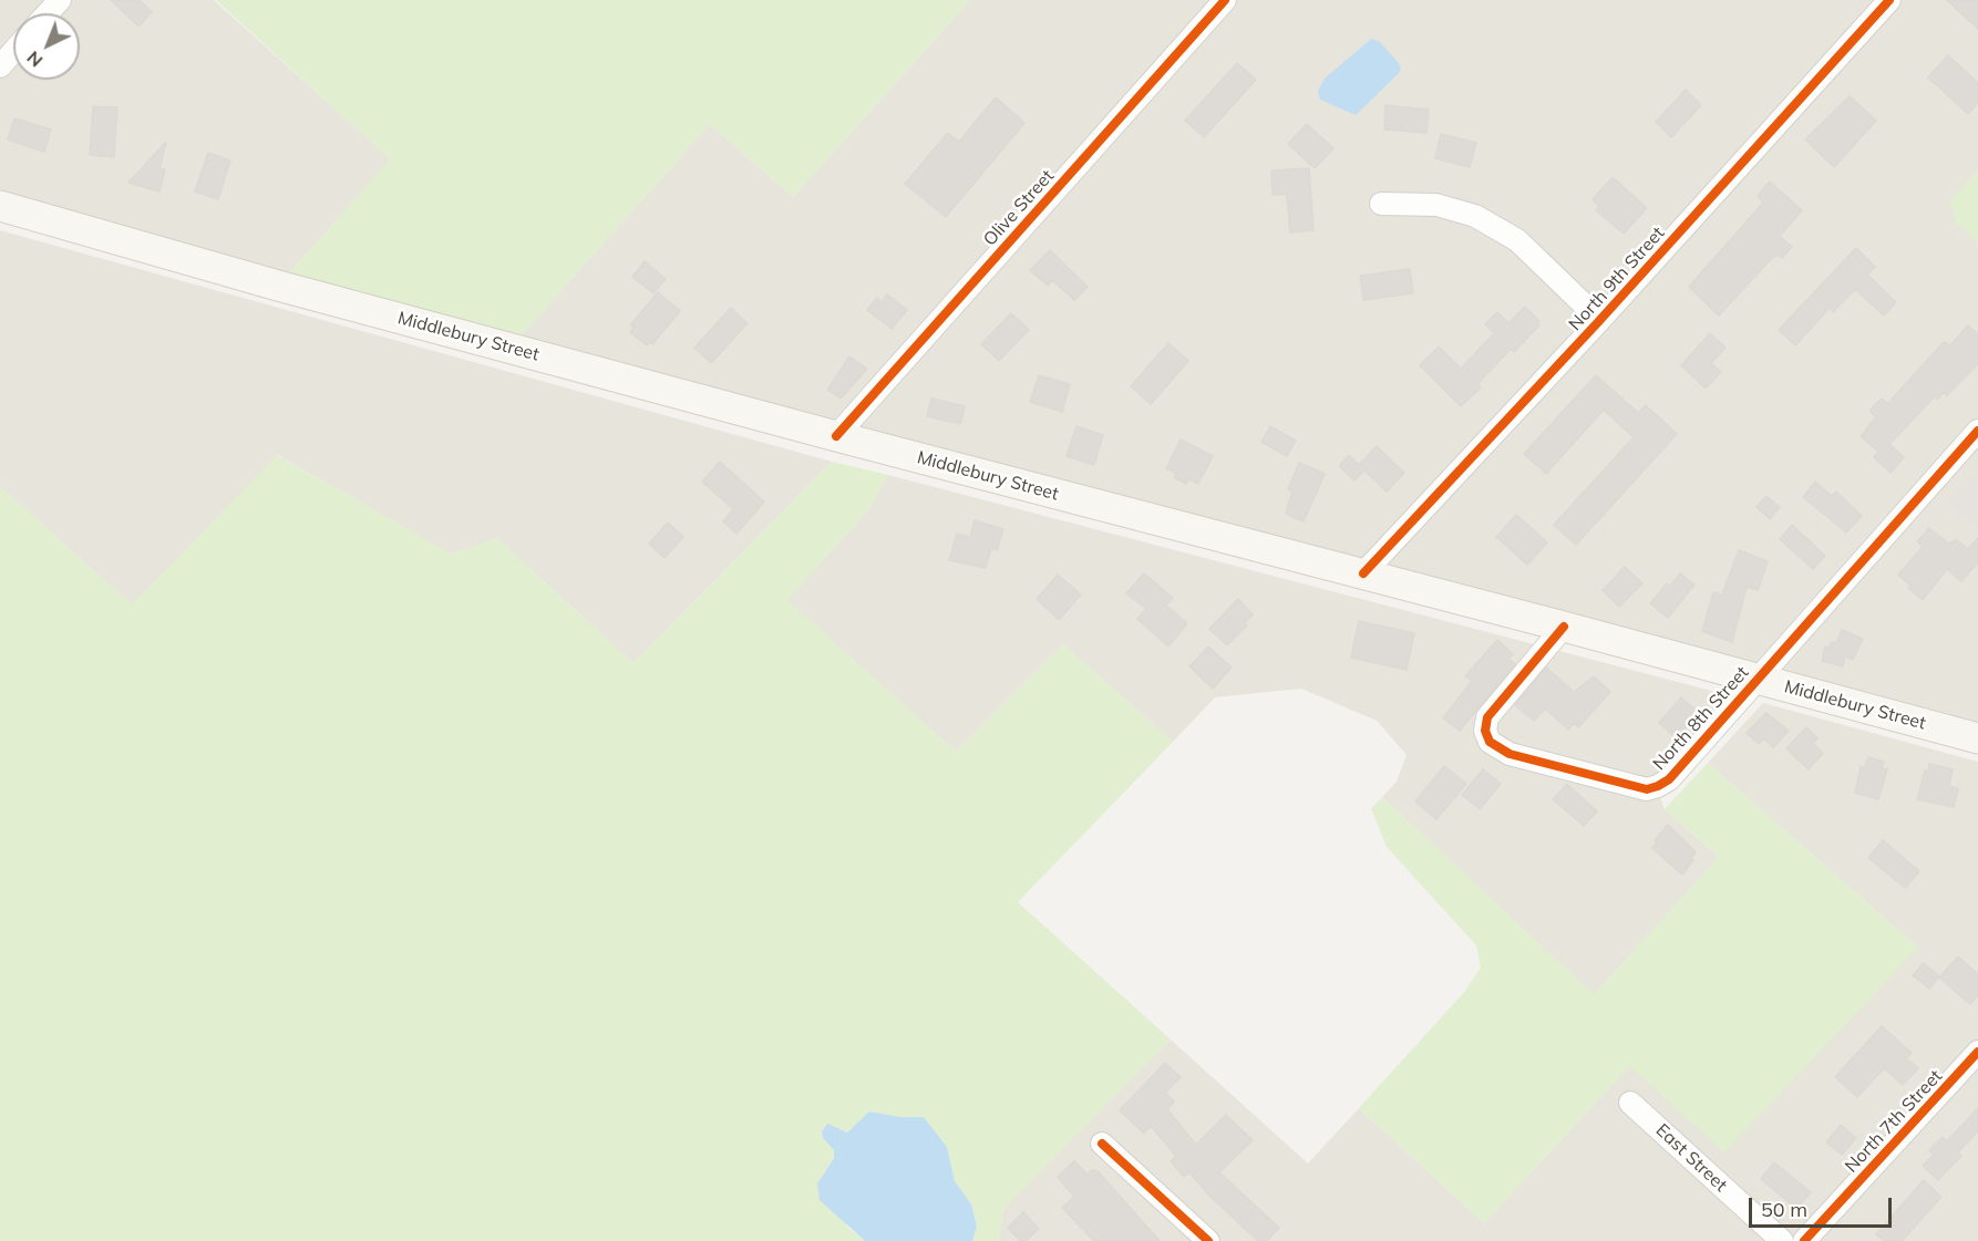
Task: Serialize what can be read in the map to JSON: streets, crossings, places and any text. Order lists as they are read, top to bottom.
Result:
{
  "streets": {
    "main road": ["Middlebury Street"],
    "street": [
      "Olive Street",
      "North 9th Street",
      "North 8th Street",
      "North 7th Street",
      "East Street"
    ]
  },
  "crossings": [
    ["Olive Street", "Middlebury Street"],
    ["North 9th Street", "Middlebury Street"],
    ["Middlebury Street", "North 8th Street"]
  ],
  "scale_bar": "50 m",
  "north": "bottom left"
}
